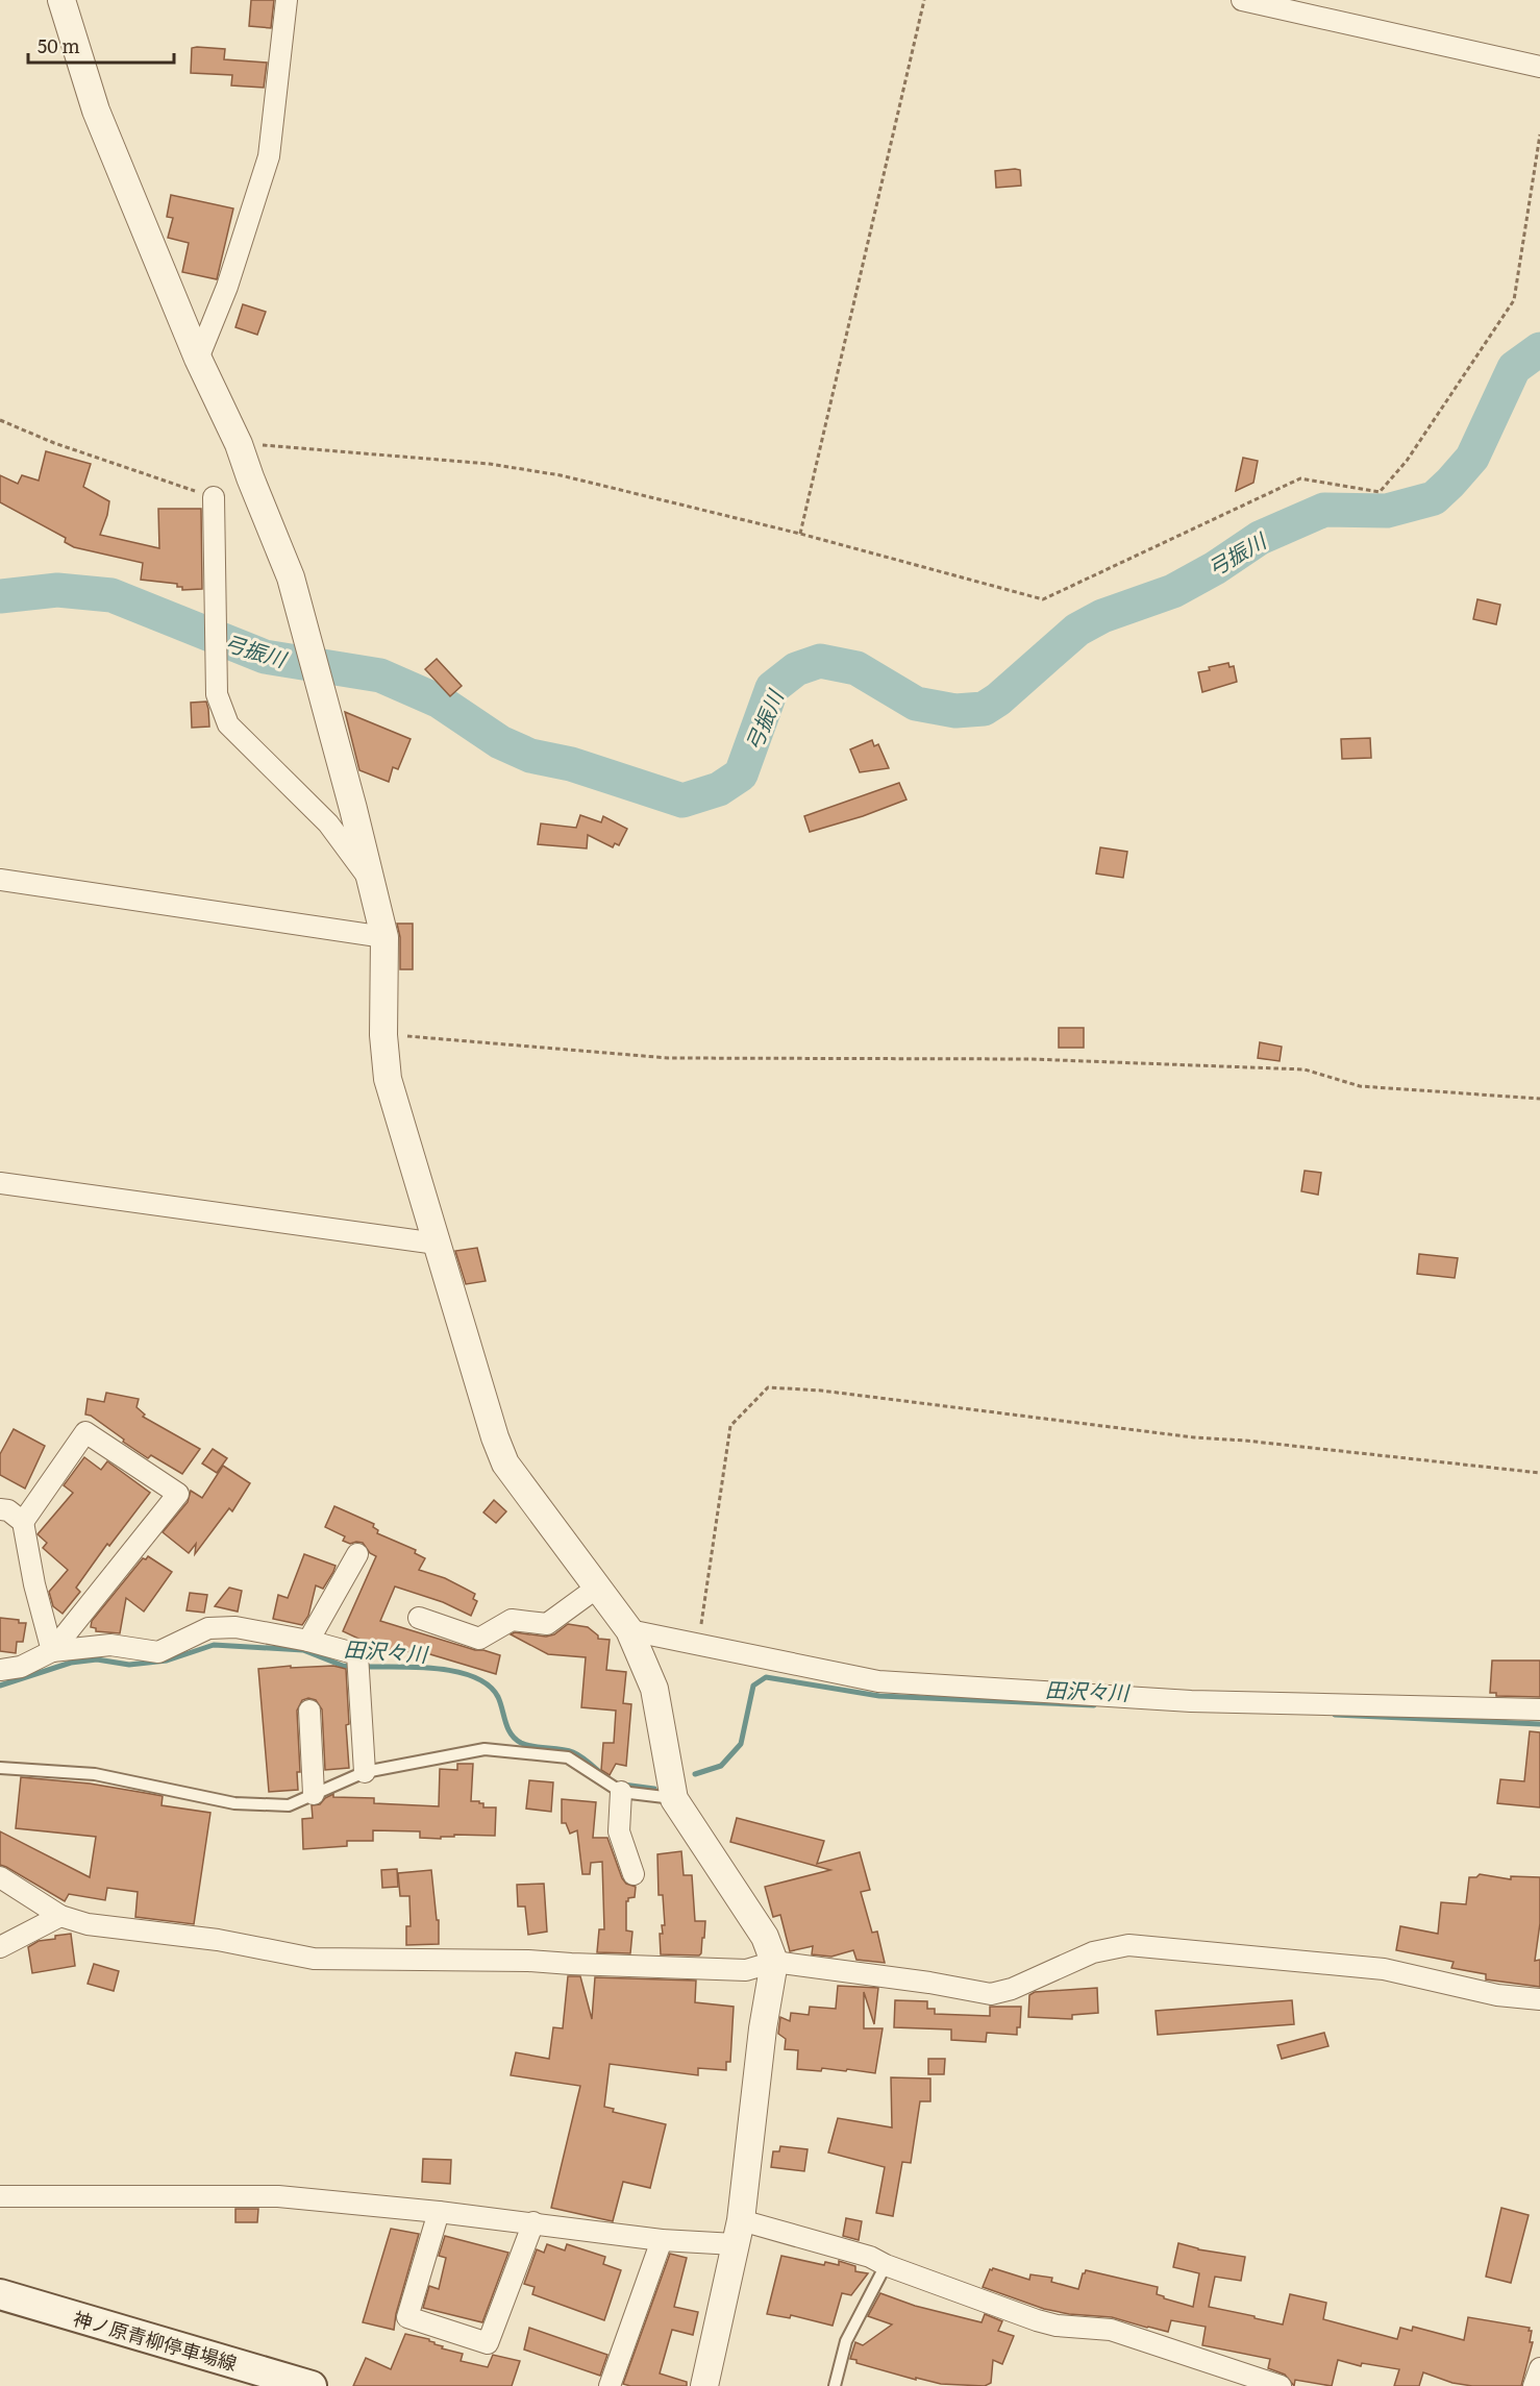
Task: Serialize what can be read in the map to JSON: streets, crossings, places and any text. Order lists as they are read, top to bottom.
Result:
{
  "streets": {
    "main road": ["神ノ原青柳停車場線"]
  },
  "water": ["弓振川", "田沢々川"],
  "scale_bar": "50 m"
}
